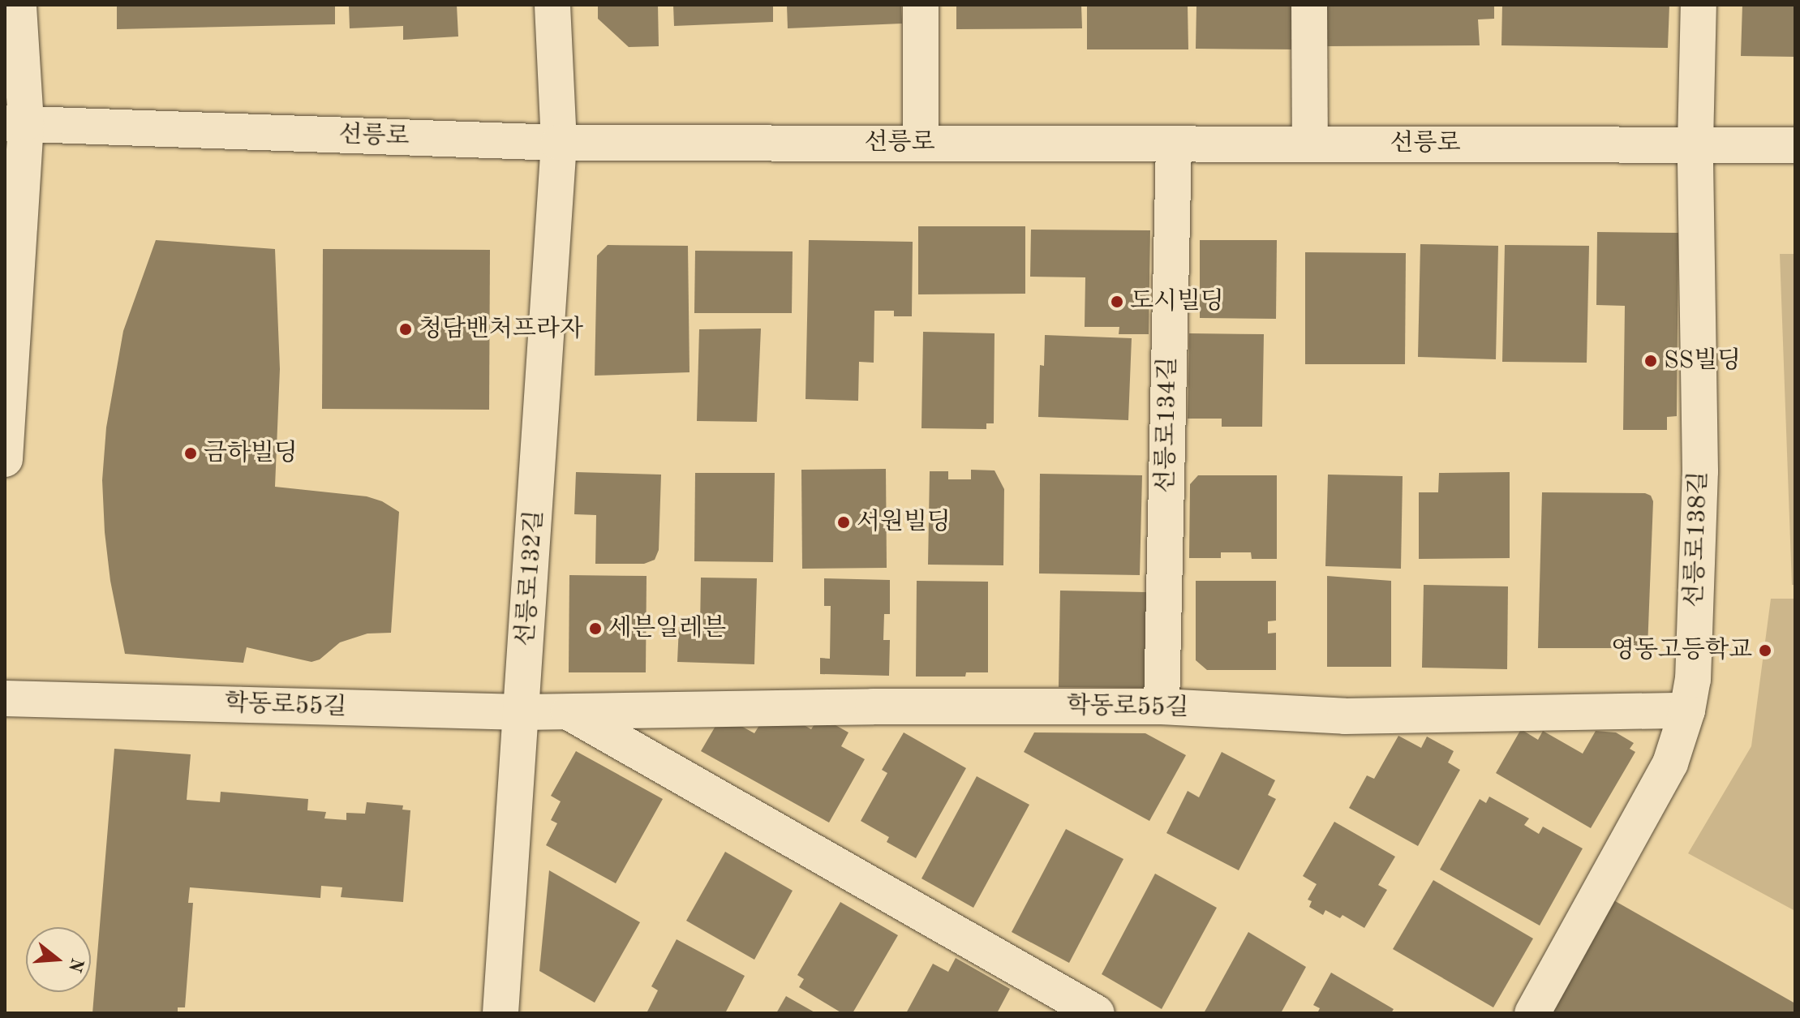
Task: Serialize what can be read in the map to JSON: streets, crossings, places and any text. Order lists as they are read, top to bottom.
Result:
{
  "streets": {
    "street": [
      "선릉로",
      "선릉로134길",
      "선릉로138길",
      "선릉로132길",
      "학동로55길"
    ]
  },
  "crossings": [
    ["선릉로", "선릉로134길"],
    ["선릉로", "선릉로138길"],
    ["선릉로", "선릉로132길"],
    ["선릉로134길", "학동로55길"],
    ["선릉로138길", "학동로55길"],
    ["선릉로132길", "학동로55길"]
  ],
  "places": [
    "도시빌딩",
    "청담밴처프라자",
    "SS빌딩",
    "금하빌딩",
    "서원빌딩",
    "세븐일레븐",
    "영동고등학교"
  ],
  "north": "right"
}
